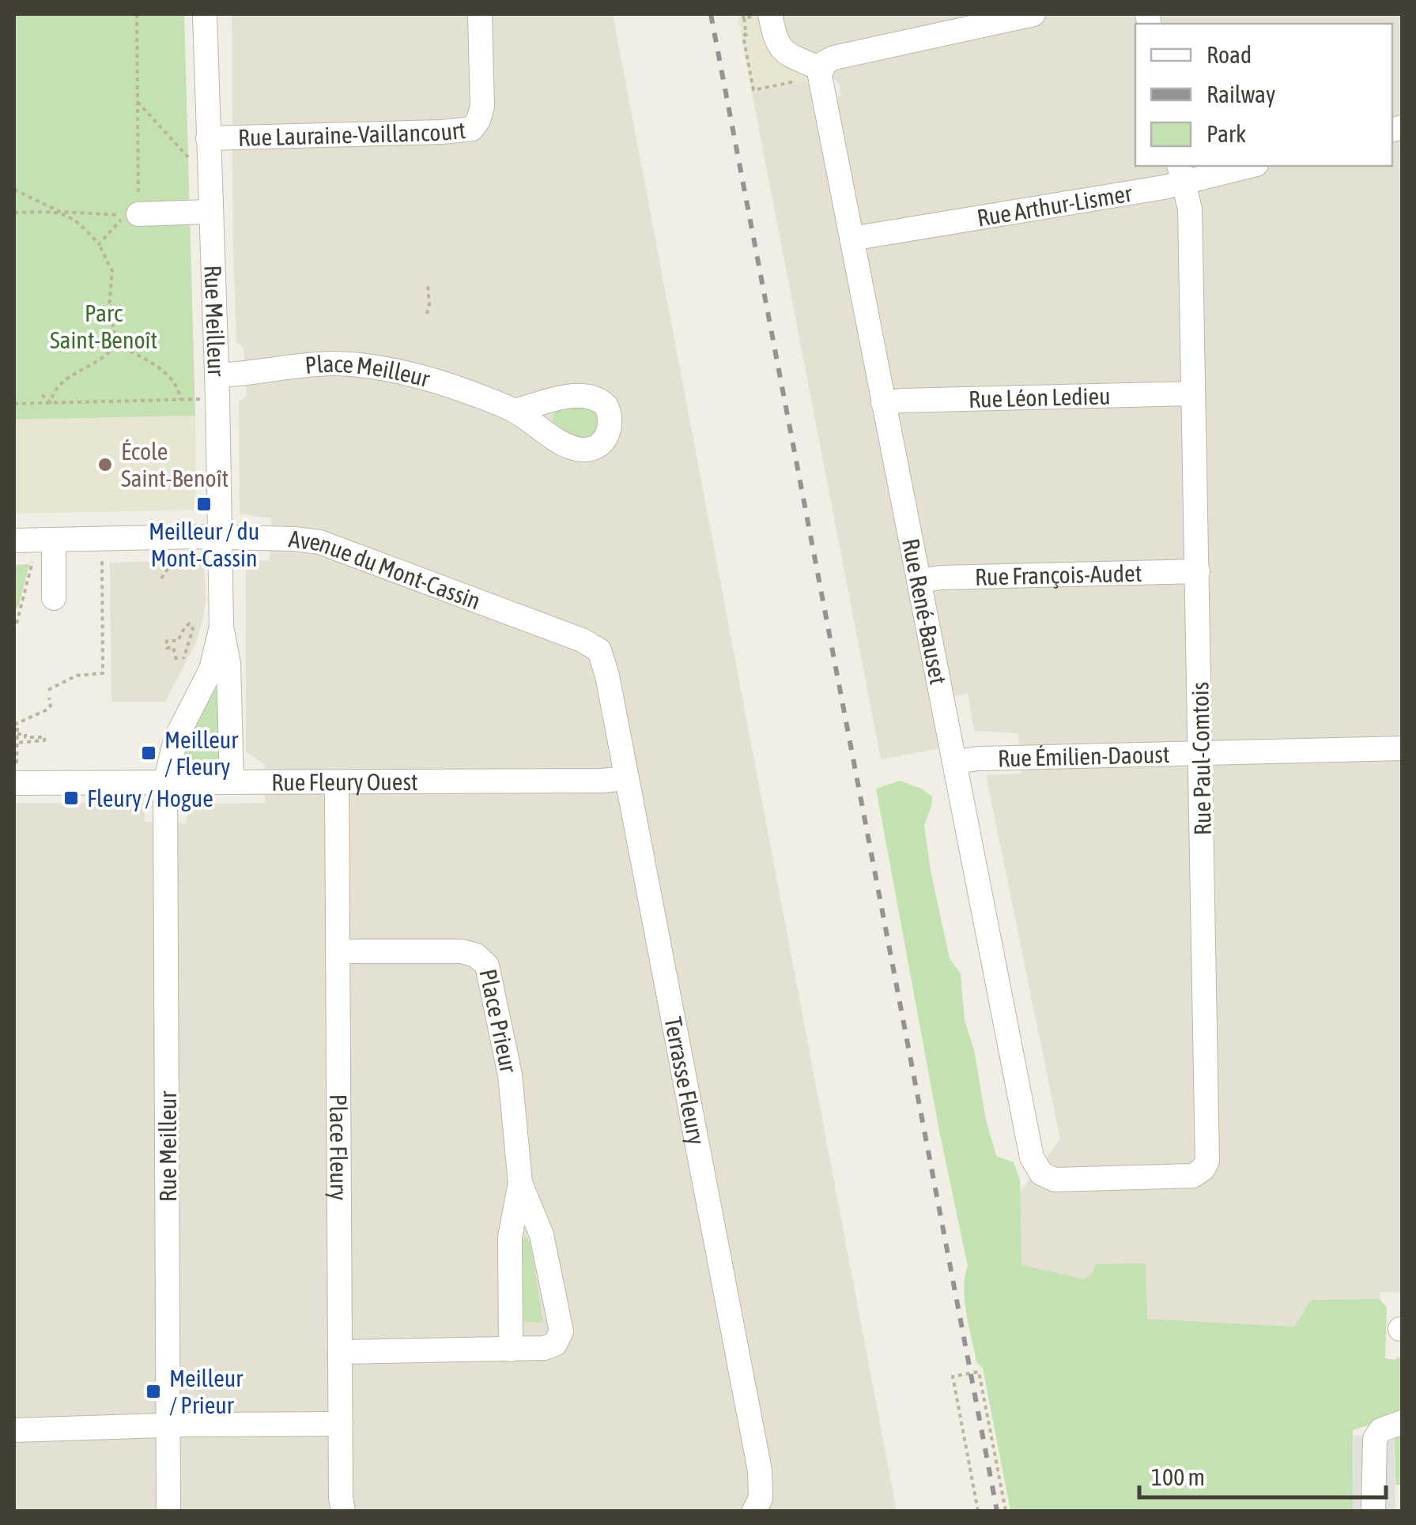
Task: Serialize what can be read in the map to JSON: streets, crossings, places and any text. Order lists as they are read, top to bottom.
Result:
{
  "streets": {
    "street": [
      "Rue Lauraine-Vaillancourt",
      "Rue Arthur-Lismer",
      "Rue Meilleur",
      "Place Meilleur",
      "Rue Léon Ledieu",
      "Avenue du Mont-Cassin",
      "Rue François-Audet",
      "Rue René-Bauset",
      "Rue Émilien-Daoust",
      "Rue Paul-Comtois",
      "Rue Fleury Ouest",
      "Place Prieur",
      "Terrasse Fleury",
      "Place Fleury"
    ]
  },
  "crossings": [
    ["Rue Lauraine-Vaillancourt", "Rue Meilleur"],
    ["Rue Arthur-Lismer", "Rue René-Bauset"],
    ["Rue Arthur-Lismer", "Rue Paul-Comtois"],
    ["Rue Meilleur", "Place Meilleur"],
    ["Rue Meilleur", "Avenue du Mont-Cassin"],
    ["Rue Meilleur", "Rue Fleury Ouest"],
    ["Rue Léon Ledieu", "Rue René-Bauset"],
    ["Rue Léon Ledieu", "Rue Paul-Comtois"],
    ["Avenue du Mont-Cassin", "Terrasse Fleury"],
    ["Rue François-Audet", "Rue René-Bauset"],
    ["Rue François-Audet", "Rue Paul-Comtois"],
    ["Rue René-Bauset", "Rue Émilien-Daoust"],
    ["Rue René-Bauset", "Rue Paul-Comtois"],
    ["Rue Émilien-Daoust", "Rue Paul-Comtois"],
    ["Rue Fleury Ouest", "Terrasse Fleury"],
    ["Rue Fleury Ouest", "Place Fleury"],
    ["Place Prieur", "Place Fleury"]
  ],
  "parks": ["Parc Saint-Benoît"],
  "places": {
    "other": ["École Saint-Benoît"],
    "transit": [
      "Meilleur / du Mont-Cassin",
      "Meilleur / Fleury",
      "Fleury / Hogue",
      "Meilleur / Prieur"
    ]
  },
  "legend": ["Road", "Railway", "Park"],
  "scale_bar": "100 m"
}
